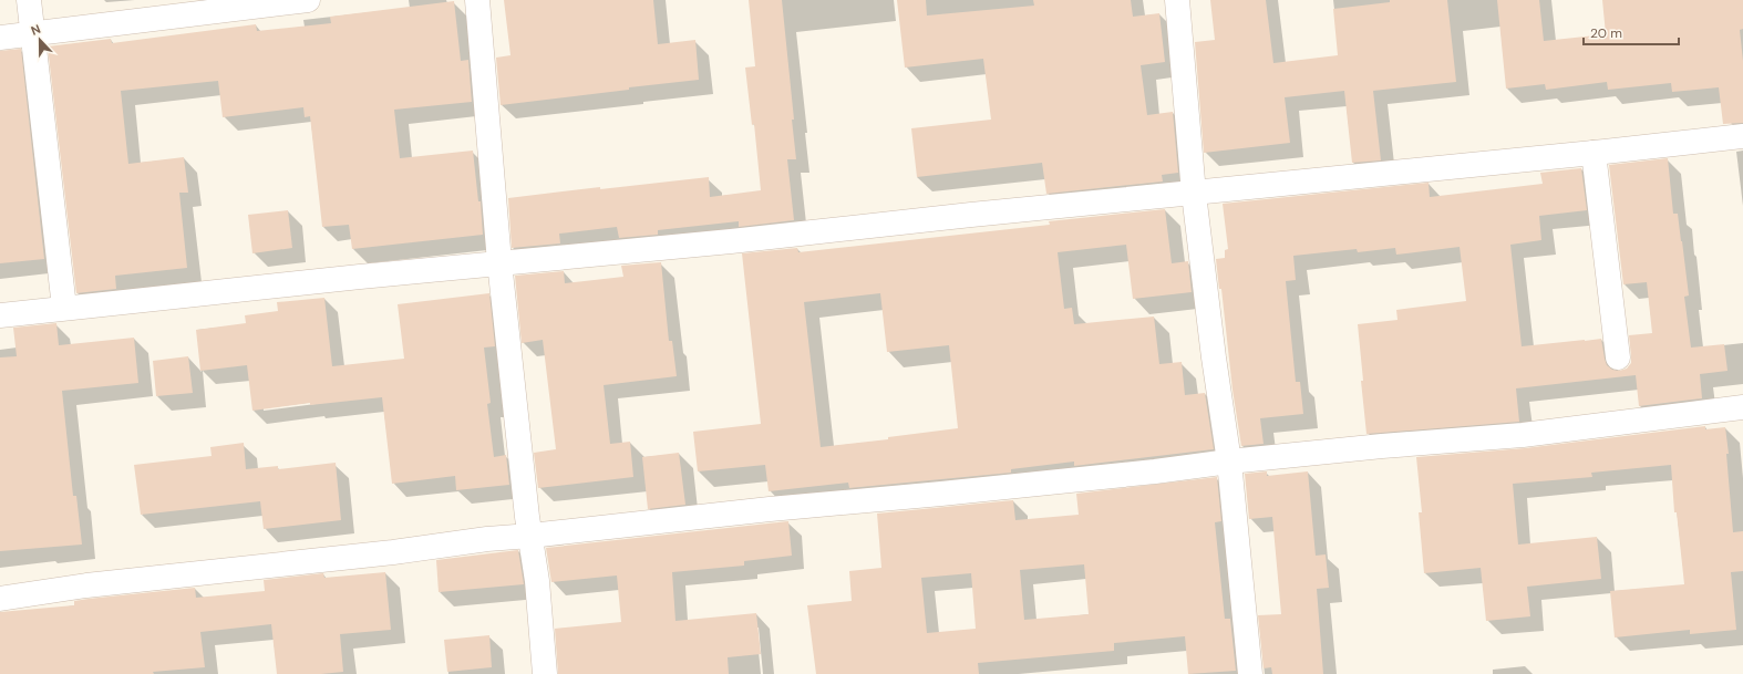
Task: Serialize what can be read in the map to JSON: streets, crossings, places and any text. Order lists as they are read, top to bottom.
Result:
{
  "scale_bar": "20 m",
  "north": "top"
}
